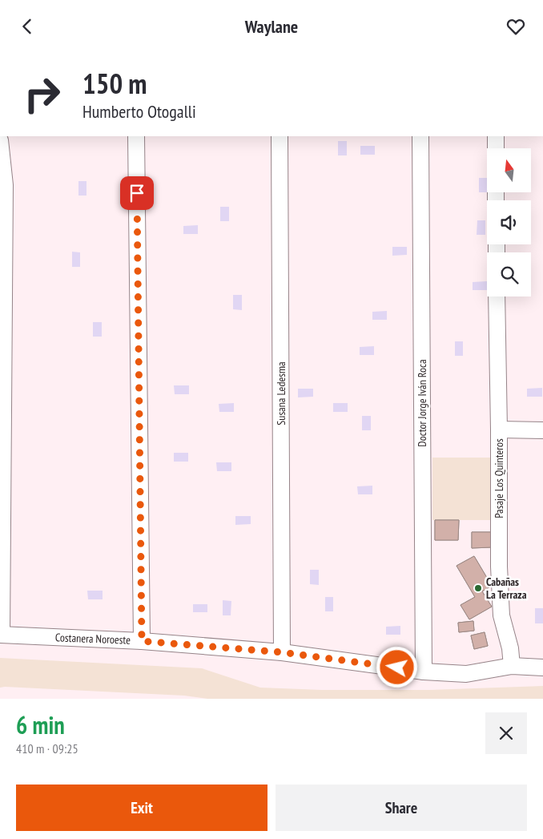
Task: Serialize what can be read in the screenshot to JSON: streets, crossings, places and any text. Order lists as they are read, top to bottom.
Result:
{
  "streets": {
    "street": [
      "Susana Ledesma",
      "Doctor Jorge Iván Roca",
      "Pasaje Los Quinteros",
      "Costanera Noroeste"
    ]
  },
  "crossings": [
    ["Susana Ledesma", "Costanera Noroeste"],
    ["Doctor Jorge Iván Roca", "Costanera Noroeste"],
    ["Pasaje Los Quinteros", "Costanera Noroeste"]
  ],
  "places": ["Cabañas La Terraza"],
  "north": "top",
  "page": {
    "header": "Waylane",
    "turn": ["150 m", "Humberto Otogalli"],
    "heading": ["6 min", "410 m · 09:25"],
    "buttons": ["Exit", "Share"]
  }
}
